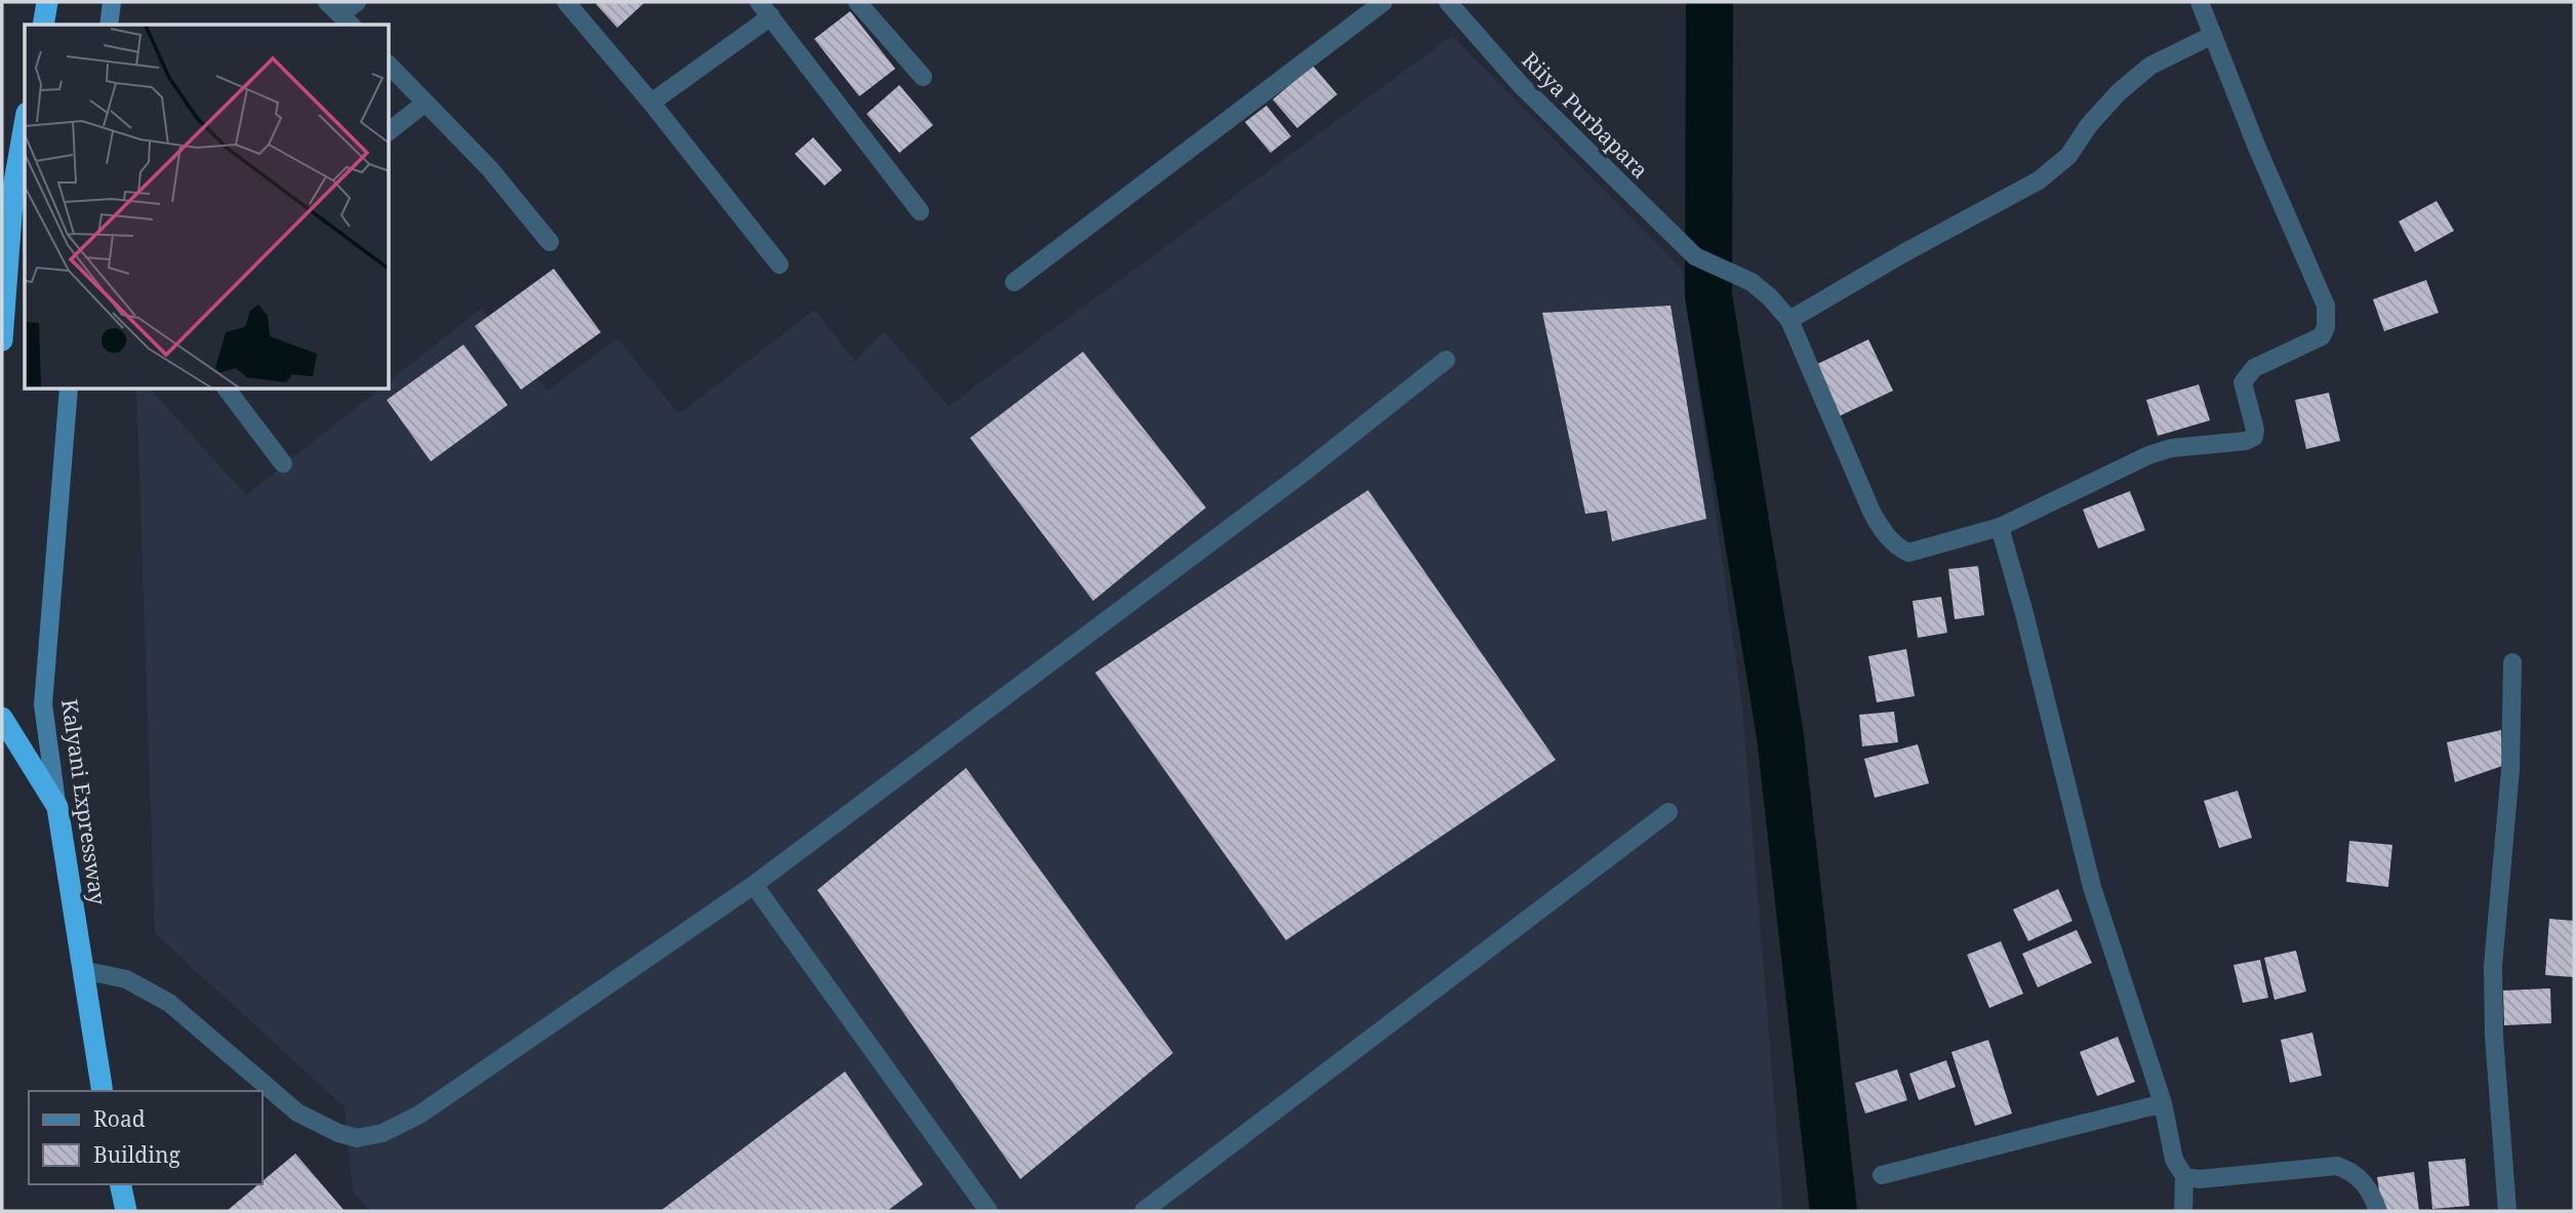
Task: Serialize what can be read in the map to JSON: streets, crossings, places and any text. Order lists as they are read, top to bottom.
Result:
{
  "streets": {
    "highway": ["Kalyani Expressway"],
    "street": ["Riiya Purbapara"]
  },
  "legend": ["Road", "Building"]
}
